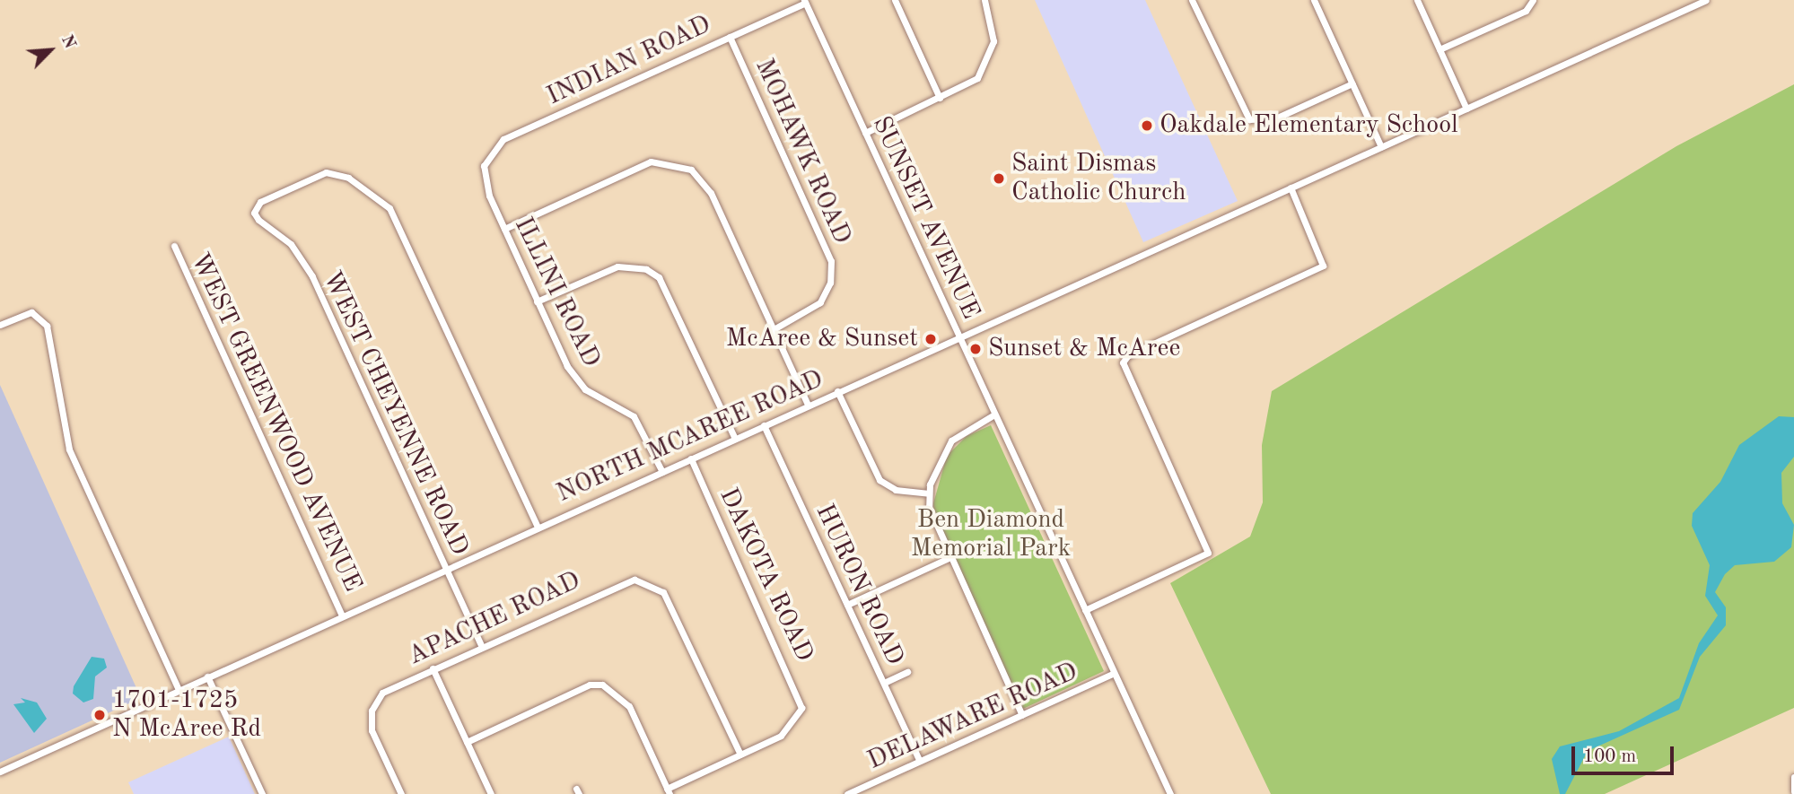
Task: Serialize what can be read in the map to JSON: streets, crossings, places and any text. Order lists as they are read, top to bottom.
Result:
{
  "streets": {
    "street": [
      "INDIAN ROAD",
      "MOHAWK ROAD",
      "SUNSET AVENUE",
      "ILLINI ROAD",
      "WEST CHEYENNE ROAD",
      "WEST GREENWOOD AVENUE",
      "NORTH MCAREE ROAD",
      "DAKOTA ROAD",
      "HURON ROAD",
      "APACHE ROAD",
      "DELAWARE ROAD"
    ]
  },
  "crossings": [
    ["INDIAN ROAD", "MOHAWK ROAD"],
    ["INDIAN ROAD", "SUNSET AVENUE"],
    ["INDIAN ROAD", "ILLINI ROAD"],
    ["SUNSET AVENUE", "NORTH MCAREE ROAD"],
    ["SUNSET AVENUE", "DELAWARE ROAD"],
    ["ILLINI ROAD", "NORTH MCAREE ROAD"],
    ["WEST CHEYENNE ROAD", "NORTH MCAREE ROAD"],
    ["WEST CHEYENNE ROAD", "APACHE ROAD"],
    ["WEST GREENWOOD AVENUE", "NORTH MCAREE ROAD"],
    ["NORTH MCAREE ROAD", "DAKOTA ROAD"],
    ["NORTH MCAREE ROAD", "HURON ROAD"],
    ["DAKOTA ROAD", "APACHE ROAD"],
    ["HURON ROAD", "DELAWARE ROAD"]
  ],
  "parks": ["Ben Diamond Memorial Park"],
  "places": [
    "Oakdale Elementary School",
    "Saint Dismas Catholic Church",
    "McAree & Sunset",
    "Sunset & McAree",
    "1701-1725 N McAree Rd"
  ],
  "scale_bar": "100 m",
  "north": "top right"
}
